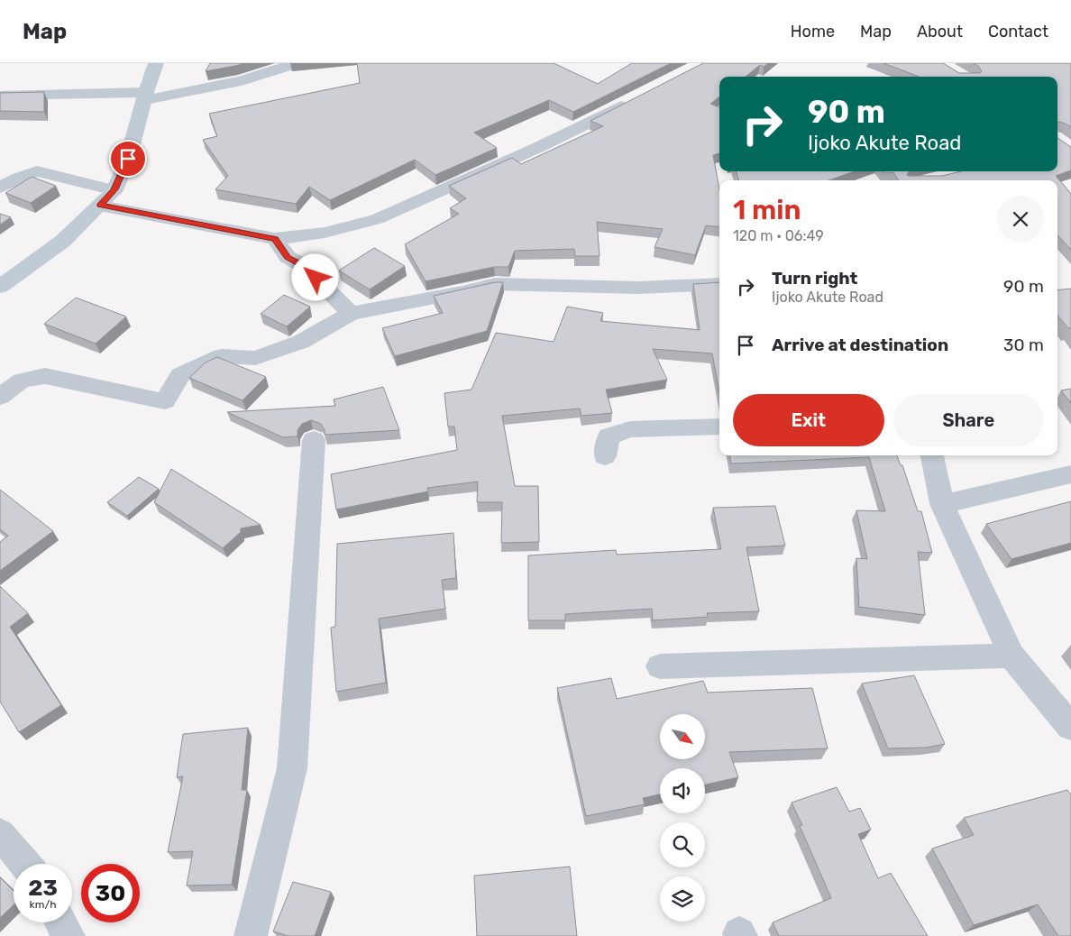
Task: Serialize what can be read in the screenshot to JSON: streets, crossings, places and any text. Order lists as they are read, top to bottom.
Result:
{
  "north": "bottom right",
  "page": {
    "header": "Map",
    "nav": [
      "Home",
      "Map",
      "About",
      "Contact"
    ],
    "turn": ["90 m", "Ijoko Akute Road"],
    "heading": ["1 min", "120 m · 06:49"],
    "list": [
      {
        "name": "Turn right",
        "note": "Ijoko Akute Road",
        "value": "90 m"
      },
      {
        "name": "Arrive at destination",
        "value": "30 m"
      }
    ],
    "buttons": ["Exit", "Share"],
    "speed": "23 km/h",
    "limit": "30"
  }
}
